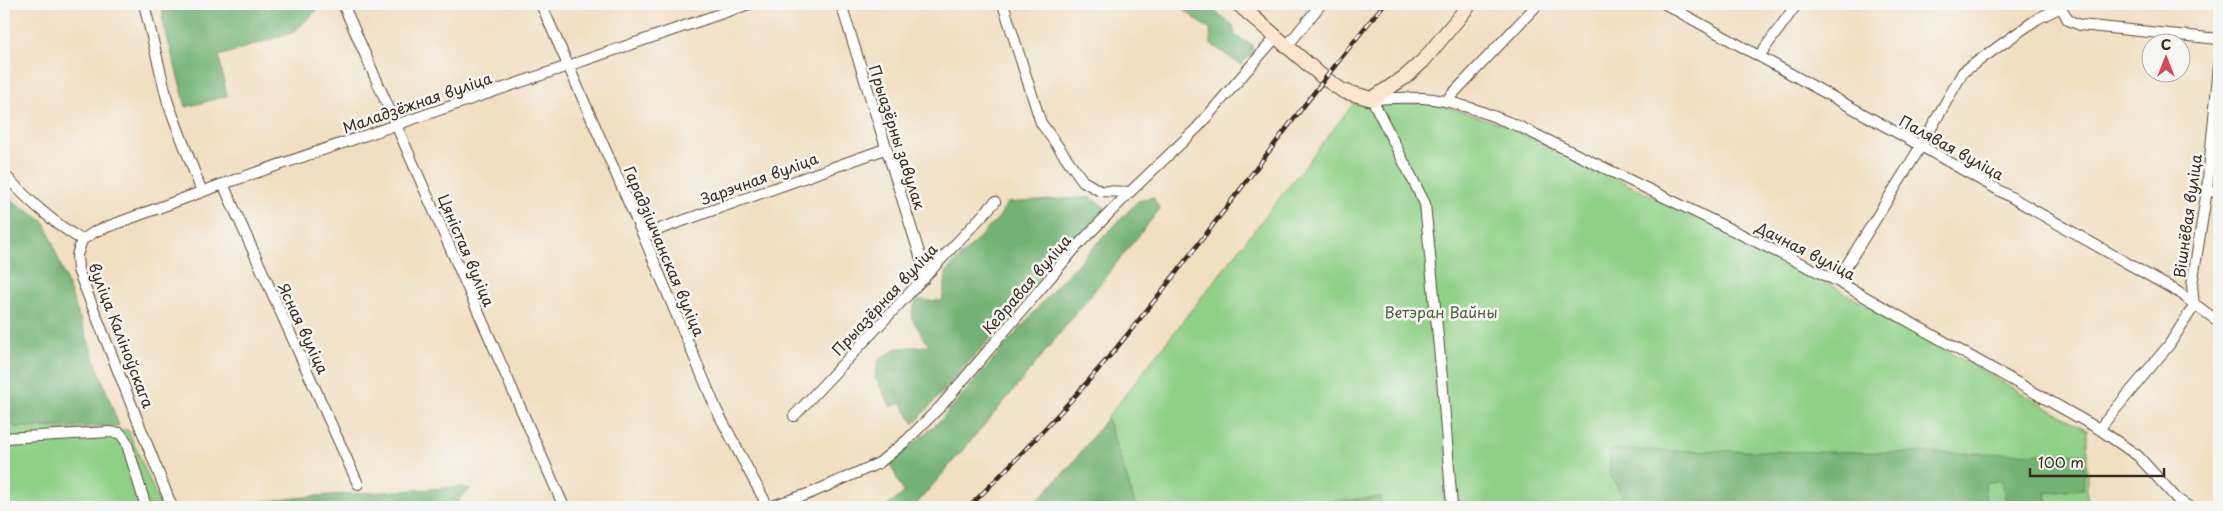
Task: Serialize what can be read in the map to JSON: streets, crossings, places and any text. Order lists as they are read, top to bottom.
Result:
{
  "streets": {
    "street": [
      "Маладзёжная вуліца",
      "Прыазёрны завулак",
      "Палявая вуліца",
      "Зарэчная вуліца",
      "Вішнёвая вуліца",
      "Цяністая вуліца",
      "Дачная вуліца",
      "Гарадзішчанская вуліца",
      "Кедравая вуліца",
      "Прыазёрная вуліца",
      "Ясная вуліца",
      "вуліца Каліноўскага"
    ]
  },
  "crossings": [
    ["Маладзёжная вуліца", "Цяністая вуліца"],
    ["Маладзёжная вуліца", "Гарадзішчанская вуліца"],
    ["Маладзёжная вуліца", "Ясная вуліца"],
    ["Маладзёжная вуліца", "вуліца Каліноўскага"],
    ["Прыазёрны завулак", "Зарэчная вуліца"],
    ["Прыазёрны завулак", "Прыазёрная вуліца"],
    ["Палявая вуліца", "Вішнёвая вуліца"],
    ["Зарэчная вуліца", "Гарадзішчанская вуліца"],
    ["Гарадзішчанская вуліца", "Кедравая вуліца"]
  ],
  "parks": ["Ветэран Вайны"],
  "scale_bar": "100 m",
  "north": "top"
}
